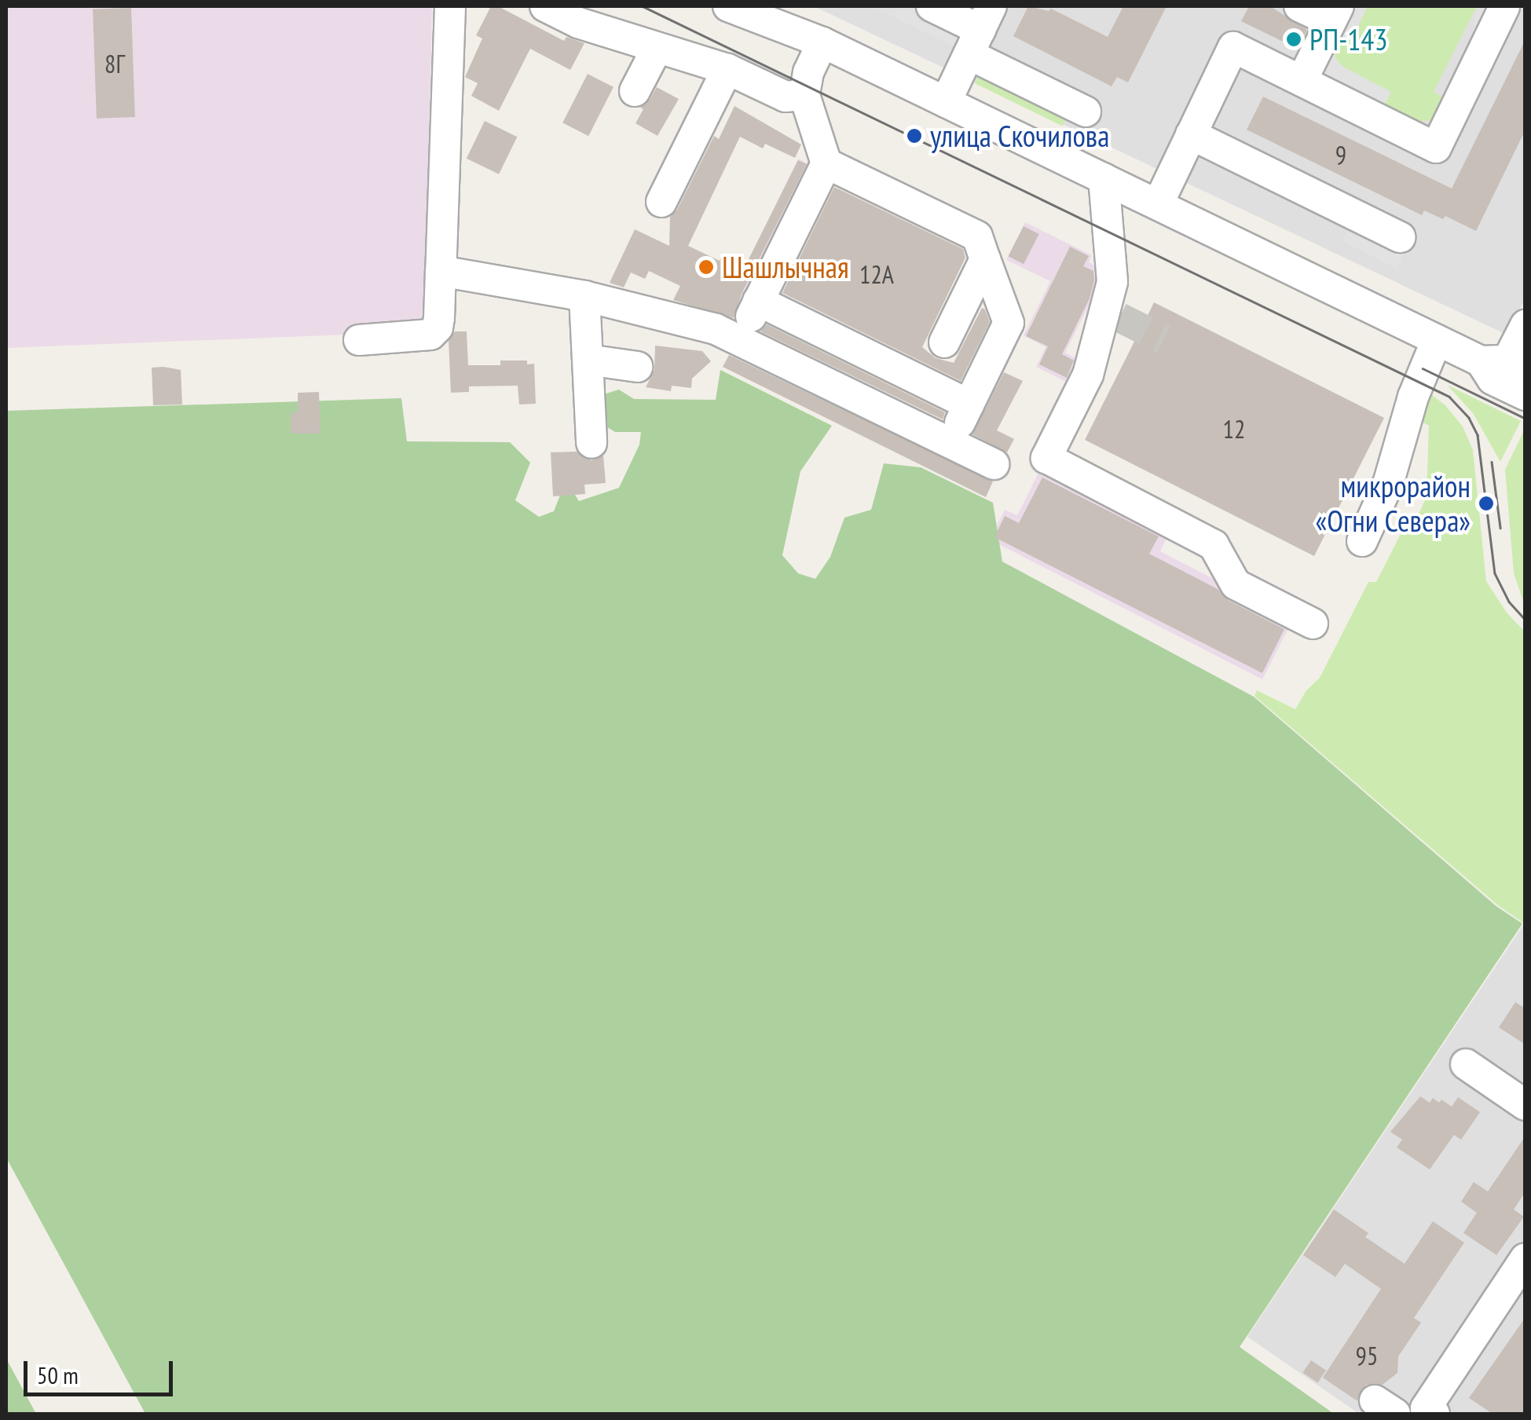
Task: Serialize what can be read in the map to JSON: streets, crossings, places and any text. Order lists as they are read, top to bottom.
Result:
{
  "places": [
    "РП-143",
    "улица Скочилова",
    "Шашлычная",
    "микрорайон «Огни Севера»"
  ],
  "house_numbers": [
    "8Г",
    "9",
    "12А",
    "12",
    "95"
  ],
  "scale_bar": "50 m"
}
